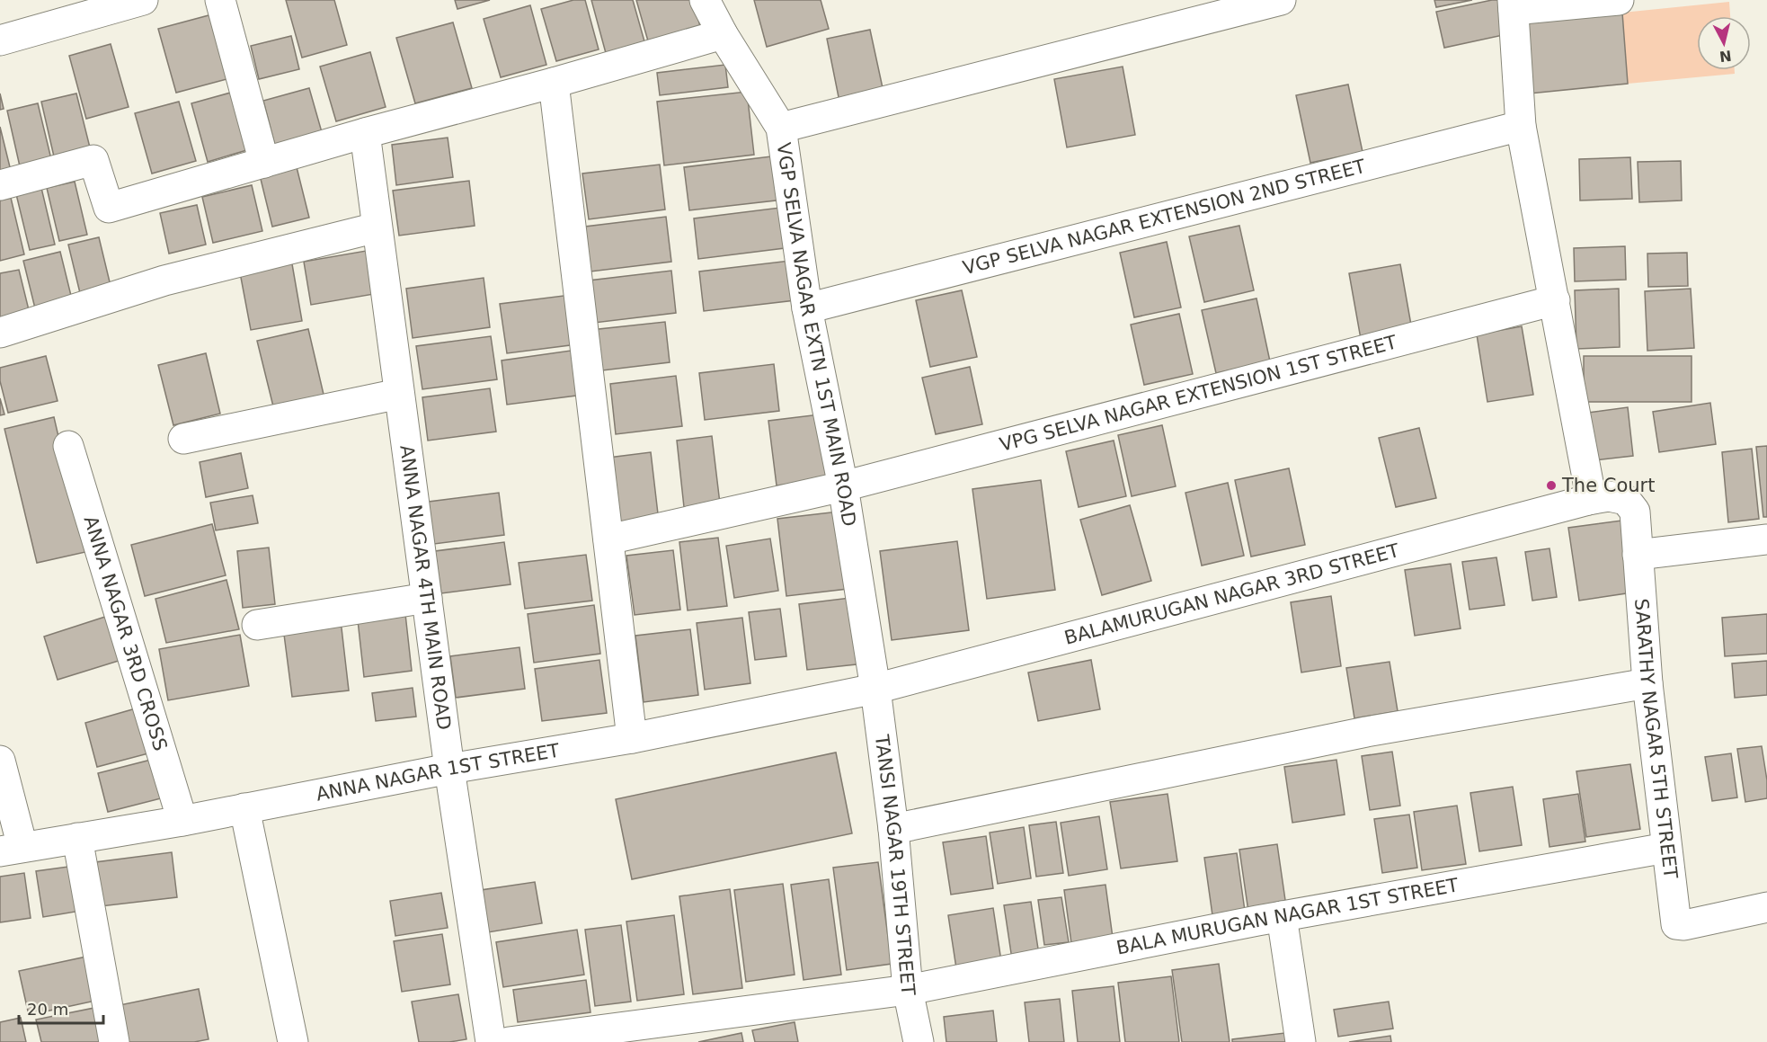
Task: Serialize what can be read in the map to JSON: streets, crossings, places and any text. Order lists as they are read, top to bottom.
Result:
{
  "streets": {
    "street": [
      "VGP SELVA NAGAR EXTENSION 2ND STREET",
      "VGP SELVA NAGAR EXTN 1ST MAIN ROAD",
      "VPG SELVA NAGAR EXTENSION 1ST STREET",
      "ANNA NAGAR 4TH MAIN ROAD",
      "BALAMURUGAN NAGAR 3RD STREET",
      "ANNA NAGAR 3RD CROSS",
      "SARATHY NAGAR 5TH STREET",
      "ANNA NAGAR 1ST STREET",
      "TANSI NAGAR 19TH STREET",
      "BALA MURUGAN NAGAR 1ST STREET"
    ]
  },
  "crossings": [
    ["VGP SELVA NAGAR EXTENSION 2ND STREET", "VGP SELVA NAGAR EXTN 1ST MAIN ROAD"],
    ["VGP SELVA NAGAR EXTN 1ST MAIN ROAD", "VPG SELVA NAGAR EXTENSION 1ST STREET"],
    ["VGP SELVA NAGAR EXTN 1ST MAIN ROAD", "BALAMURUGAN NAGAR 3RD STREET"],
    ["VGP SELVA NAGAR EXTN 1ST MAIN ROAD", "ANNA NAGAR 1ST STREET"],
    ["VGP SELVA NAGAR EXTN 1ST MAIN ROAD", "TANSI NAGAR 19TH STREET"],
    ["ANNA NAGAR 4TH MAIN ROAD", "ANNA NAGAR 1ST STREET"],
    ["BALAMURUGAN NAGAR 3RD STREET", "SARATHY NAGAR 5TH STREET"],
    ["BALAMURUGAN NAGAR 3RD STREET", "ANNA NAGAR 1ST STREET"],
    ["BALAMURUGAN NAGAR 3RD STREET", "TANSI NAGAR 19TH STREET"],
    ["ANNA NAGAR 3RD CROSS", "ANNA NAGAR 1ST STREET"],
    ["SARATHY NAGAR 5TH STREET", "BALA MURUGAN NAGAR 1ST STREET"],
    ["ANNA NAGAR 1ST STREET", "TANSI NAGAR 19TH STREET"],
    ["TANSI NAGAR 19TH STREET", "BALA MURUGAN NAGAR 1ST STREET"]
  ],
  "places": ["The Court"],
  "scale_bar": "20 m",
  "north": "bottom"
}
